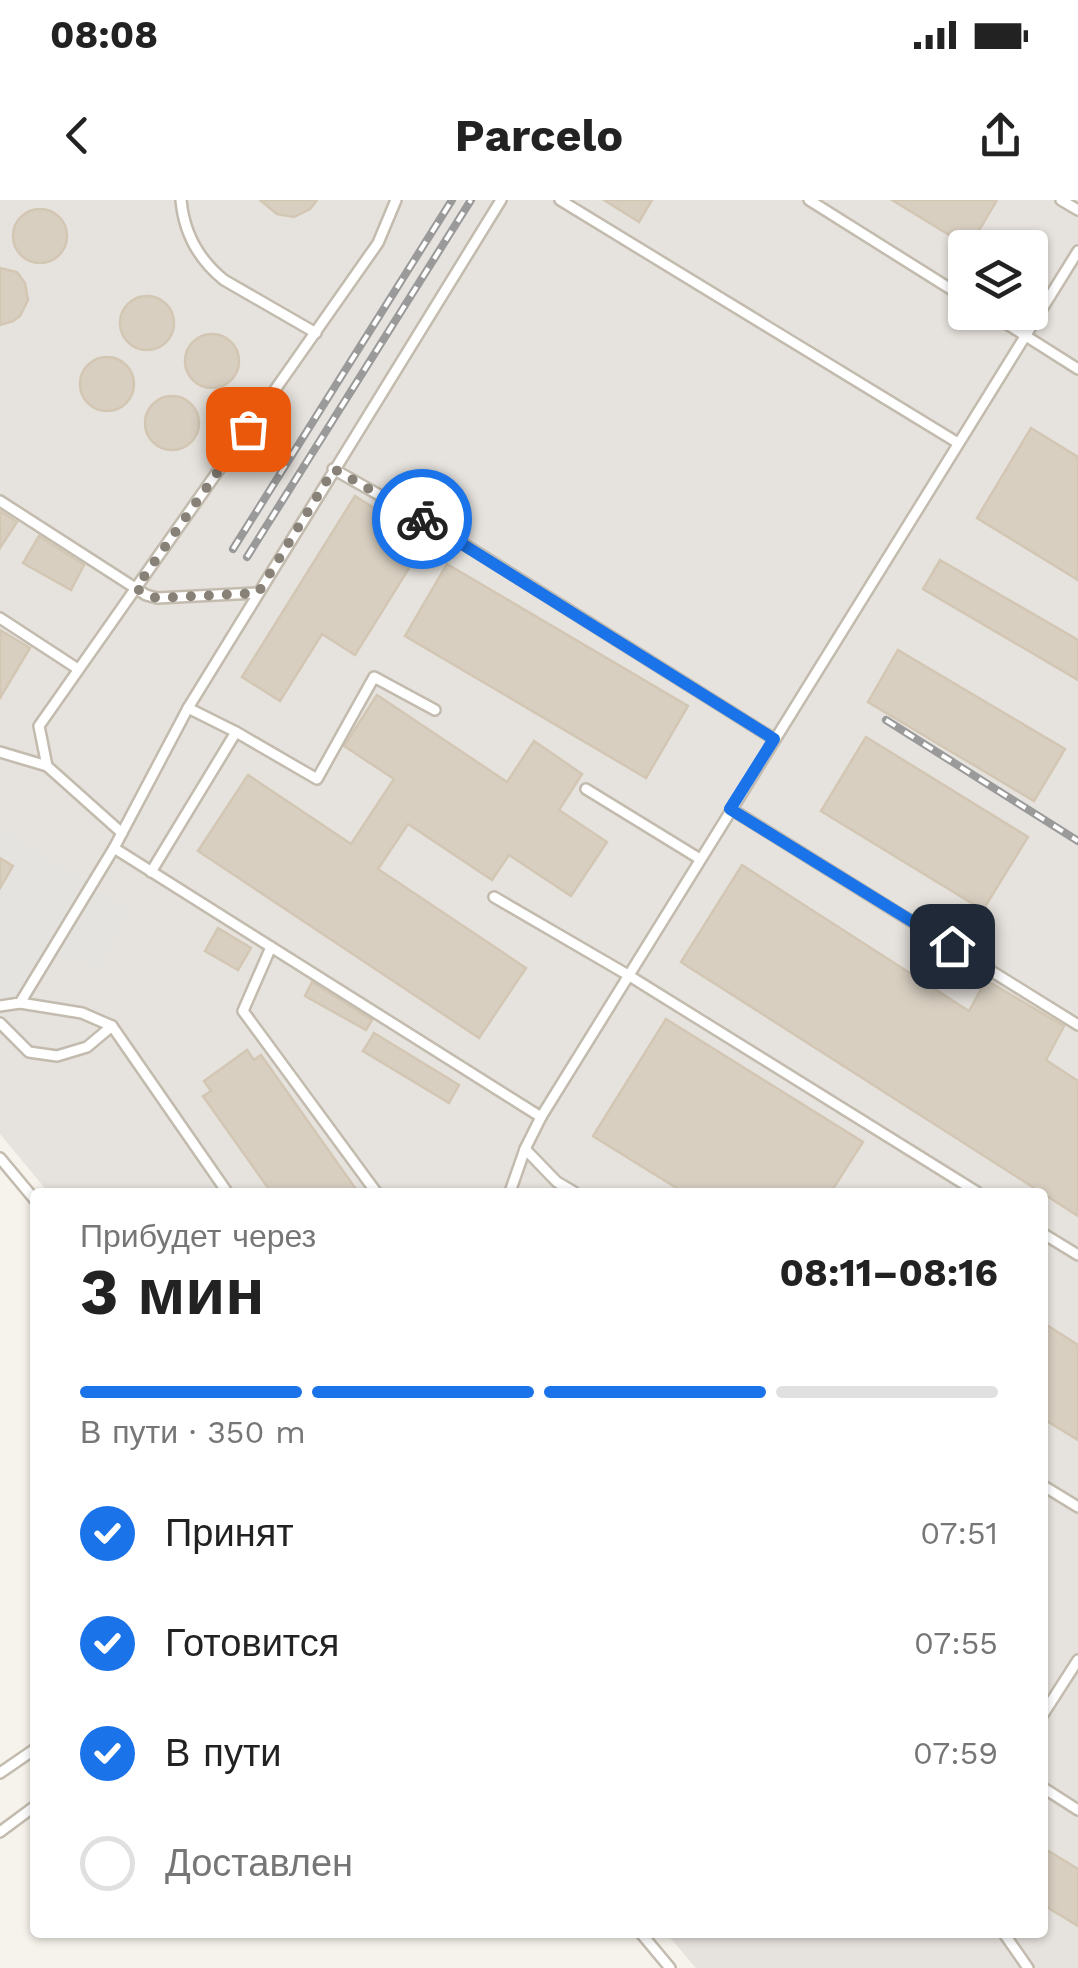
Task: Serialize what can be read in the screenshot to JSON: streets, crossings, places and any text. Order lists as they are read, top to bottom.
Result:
{
  "page": {
    "status": "08:08",
    "header": "Parcelo",
    "heading": ["3 мин", "Прибудет через", "08:11–08:16"],
    "bar": "В пути · 350 m",
    "list": [
      ["Принят", "07:51"],
      ["Готовится", "07:55"],
      ["В пути", "07:59"],
      "Доставлен"
    ]
  }
}
